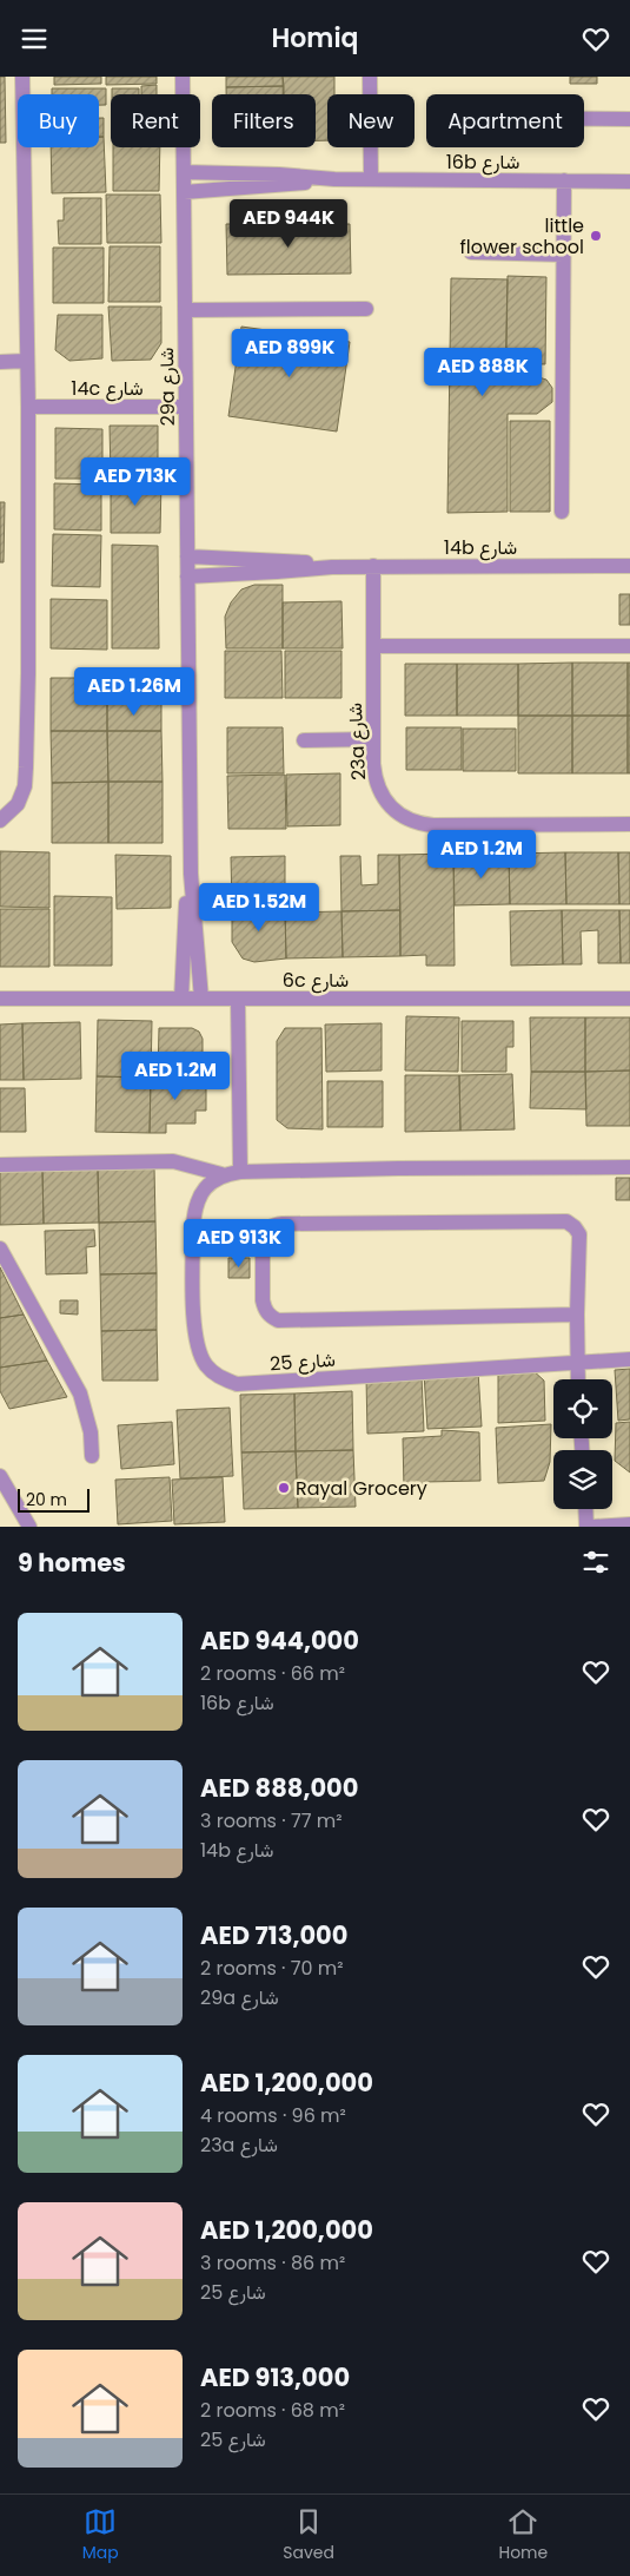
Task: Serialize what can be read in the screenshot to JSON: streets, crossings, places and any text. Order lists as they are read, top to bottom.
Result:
{
  "streets": {
    "street": [
      "16b شارع",
      "29a شارع",
      "14c شارع",
      "14b شارع",
      "23a شارع",
      "6c شارع",
      "شارع 25"
    ]
  },
  "crossings": [
    ["16b شارع", "29a شارع"],
    ["29a شارع", "14c شارع"],
    ["29a شارع", "14b شارع"],
    ["29a شارع", "6c شارع"],
    ["14b شارع", "23a شارع"]
  ],
  "places": ["little flower school", "Rayal Grocery"],
  "scale_bar": "20 m",
  "page": {
    "header": "Homiq",
    "chip": [
      "Buy",
      "Rent",
      "Filters",
      "New",
      "Apartment"
    ],
    "price": [
      "AED 944K",
      "AED 899K",
      "AED 888K",
      "AED 713K",
      "AED 1.26M",
      "AED 1.2M",
      "AED 1.52M",
      "AED 1.2M",
      "AED 913K"
    ],
    "scale": "20 m",
    "heading": "9 homes",
    "list": [
      {
        "name": "AED 944,000",
        "note": "2 rooms · 66 m² · 16b شارع"
      },
      {
        "name": "AED 888,000",
        "note": "3 rooms · 77 m² · 14b شارع"
      },
      {
        "name": "AED 713,000",
        "note": "2 rooms · 70 m² · 29a شارع"
      },
      {
        "name": "AED 1,200,000",
        "note": "4 rooms · 96 m² · 23a شارع"
      },
      {
        "name": "AED 1,200,000",
        "note": "3 rooms · 86 m² · شارع 25"
      },
      {
        "name": "AED 913,000",
        "note": "2 rooms · 68 m² · شارع 25"
      }
    ],
    "tabs": ["Map", "Saved", "Home"]
  }
}
